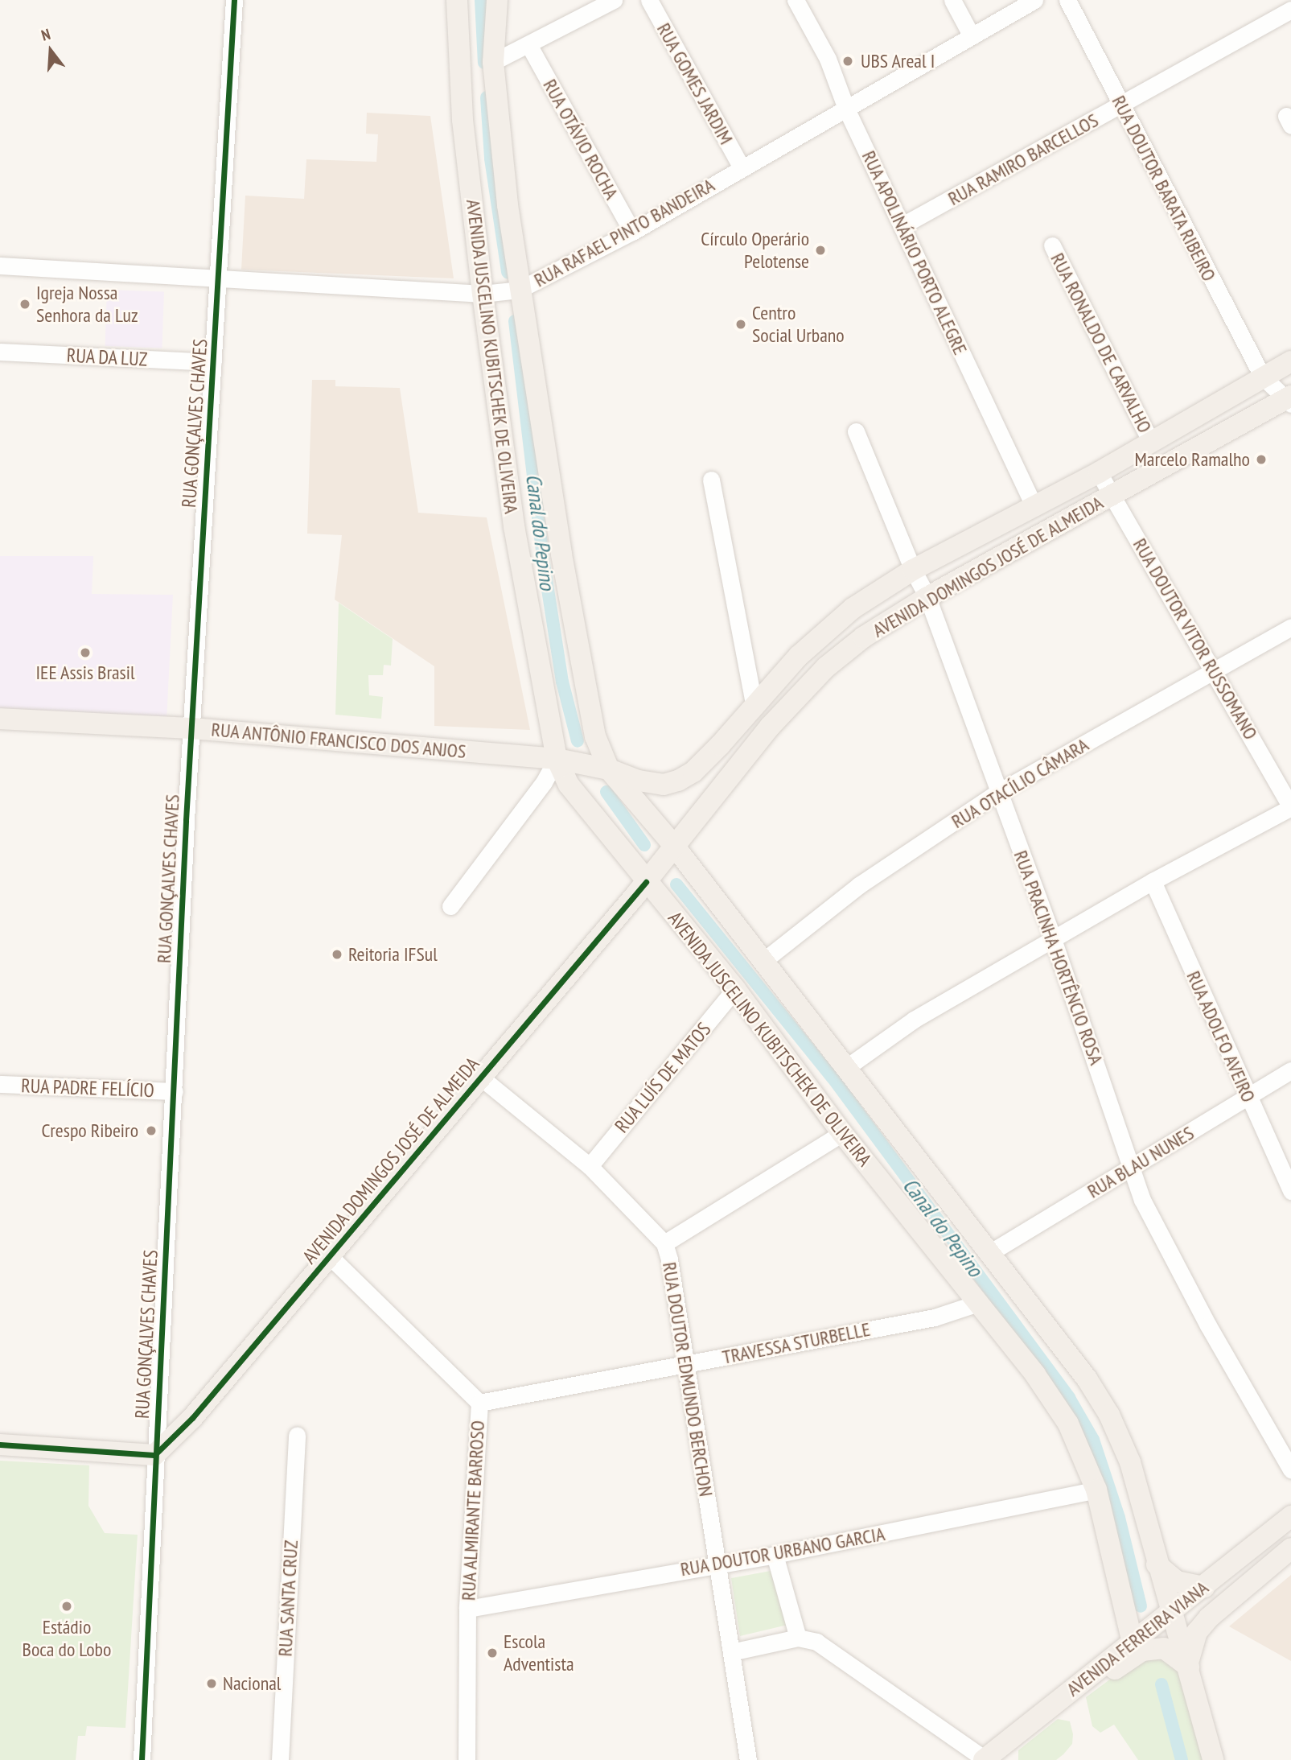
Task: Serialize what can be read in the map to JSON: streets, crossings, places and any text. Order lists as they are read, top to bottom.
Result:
{
  "streets": {
    "main road": [
      "AVENIDA JUSCELINO KUBITSCHEK DE OLIVEIRA",
      "AVENIDA DOMINGOS JOSÉ DE ALMEIDA",
      "RUA ANTÔNIO FRANCISCO DOS ANJOS",
      "AVENIDA FERREIRA VIANA"
    ],
    "street": [
      "RUA GOMES JARDIM",
      "RUA OTÁVIO ROCHA",
      "RUA RAMIRO BARCELLOS",
      "RUA DOUTOR BARATA RIBEIRO",
      "RUA RAFAEL PINTO BANDEIRA",
      "RUA APOLINÁRIO PORTO ALEGRE",
      "RUA RONALDO DE CARVALHO",
      "RUA DA LUZ",
      "RUA GONÇALVES CHAVES",
      "RUA DOUTOR VITOR RUSSOMANO",
      "RUA OTACÍLIO CÂMARA",
      "RUA PRACINHA HORTÊNCIO ROSA",
      "RUA ADOLFO AVEIRO",
      "RUA LUÍS DE MATOS",
      "RUA PADRE FELÍCIO",
      "RUA BLAU NUNES",
      "TRAVESSA STURBELLE",
      "RUA DOUTOR EDMUNDO BERCHON",
      "RUA ALMIRANTE BARROSO",
      "RUA DOUTOR URBANO GARCIA",
      "RUA SANTA CRUZ"
    ]
  },
  "crossings": [
    ["RUA GOMES JARDIM", "RUA RAFAEL PINTO BANDEIRA"],
    ["RUA OTÁVIO ROCHA", "RUA RAFAEL PINTO BANDEIRA"],
    ["RUA RAMIRO BARCELLOS", "RUA DOUTOR BARATA RIBEIRO"],
    ["RUA RAMIRO BARCELLOS", "RUA APOLINÁRIO PORTO ALEGRE"],
    ["RUA DOUTOR BARATA RIBEIRO", "AVENIDA DOMINGOS JOSÉ DE ALMEIDA"],
    ["RUA RAFAEL PINTO BANDEIRA", "RUA APOLINÁRIO PORTO ALEGRE"],
    ["RUA RAFAEL PINTO BANDEIRA", "AVENIDA JUSCELINO KUBITSCHEK DE OLIVEIRA"],
    ["RUA RAFAEL PINTO BANDEIRA", "RUA GONÇALVES CHAVES"],
    ["RUA APOLINÁRIO PORTO ALEGRE", "AVENIDA DOMINGOS JOSÉ DE ALMEIDA"],
    ["RUA RONALDO DE CARVALHO", "AVENIDA DOMINGOS JOSÉ DE ALMEIDA"],
    ["AVENIDA JUSCELINO KUBITSCHEK DE OLIVEIRA", "AVENIDA DOMINGOS JOSÉ DE ALMEIDA"],
    ["AVENIDA JUSCELINO KUBITSCHEK DE OLIVEIRA", "RUA ANTÔNIO FRANCISCO DOS ANJOS"],
    ["AVENIDA JUSCELINO KUBITSCHEK DE OLIVEIRA", "RUA OTACÍLIO CÂMARA"],
    ["AVENIDA JUSCELINO KUBITSCHEK DE OLIVEIRA", "RUA LUÍS DE MATOS"],
    ["AVENIDA JUSCELINO KUBITSCHEK DE OLIVEIRA", "RUA BLAU NUNES"],
    ["AVENIDA JUSCELINO KUBITSCHEK DE OLIVEIRA", "TRAVESSA STURBELLE"],
    ["AVENIDA JUSCELINO KUBITSCHEK DE OLIVEIRA", "RUA DOUTOR URBANO GARCIA"],
    ["AVENIDA JUSCELINO KUBITSCHEK DE OLIVEIRA", "AVENIDA FERREIRA VIANA"],
    ["RUA DA LUZ", "RUA GONÇALVES CHAVES"],
    ["RUA GONÇALVES CHAVES", "AVENIDA DOMINGOS JOSÉ DE ALMEIDA"],
    ["RUA GONÇALVES CHAVES", "RUA ANTÔNIO FRANCISCO DOS ANJOS"],
    ["RUA GONÇALVES CHAVES", "RUA PADRE FELÍCIO"],
    ["AVENIDA DOMINGOS JOSÉ DE ALMEIDA", "RUA DOUTOR VITOR RUSSOMANO"],
    ["AVENIDA DOMINGOS JOSÉ DE ALMEIDA", "RUA ANTÔNIO FRANCISCO DOS ANJOS"],
    ["AVENIDA DOMINGOS JOSÉ DE ALMEIDA", "RUA PRACINHA HORTÊNCIO ROSA"],
    ["AVENIDA DOMINGOS JOSÉ DE ALMEIDA", "RUA DOUTOR EDMUNDO BERCHON"],
    ["AVENIDA DOMINGOS JOSÉ DE ALMEIDA", "RUA ALMIRANTE BARROSO"],
    ["RUA DOUTOR VITOR RUSSOMANO", "RUA OTACÍLIO CÂMARA"],
    ["RUA OTACÍLIO CÂMARA", "RUA PRACINHA HORTÊNCIO ROSA"],
    ["RUA PRACINHA HORTÊNCIO ROSA", "RUA BLAU NUNES"],
    ["RUA ADOLFO AVEIRO", "RUA BLAU NUNES"],
    ["RUA LUÍS DE MATOS", "RUA DOUTOR EDMUNDO BERCHON"],
    ["TRAVESSA STURBELLE", "RUA DOUTOR EDMUNDO BERCHON"],
    ["TRAVESSA STURBELLE", "RUA ALMIRANTE BARROSO"],
    ["RUA DOUTOR EDMUNDO BERCHON", "RUA DOUTOR URBANO GARCIA"],
    ["RUA ALMIRANTE BARROSO", "RUA DOUTOR URBANO GARCIA"]
  ],
  "water": ["Canal do Pepino"],
  "places": [
    "UBS Areal I",
    "Círculo Operário Pelotense",
    "Igreja Nossa Senhora da Luz",
    "Centro Social Urbano",
    "Marcelo Ramalho",
    "IEE Assis Brasil",
    "Reitoria IFSul",
    "Crespo Ribeiro",
    "Estádio Boca do Lobo",
    "Escola Adventista",
    "Nacional"
  ],
  "north": "top"
}
